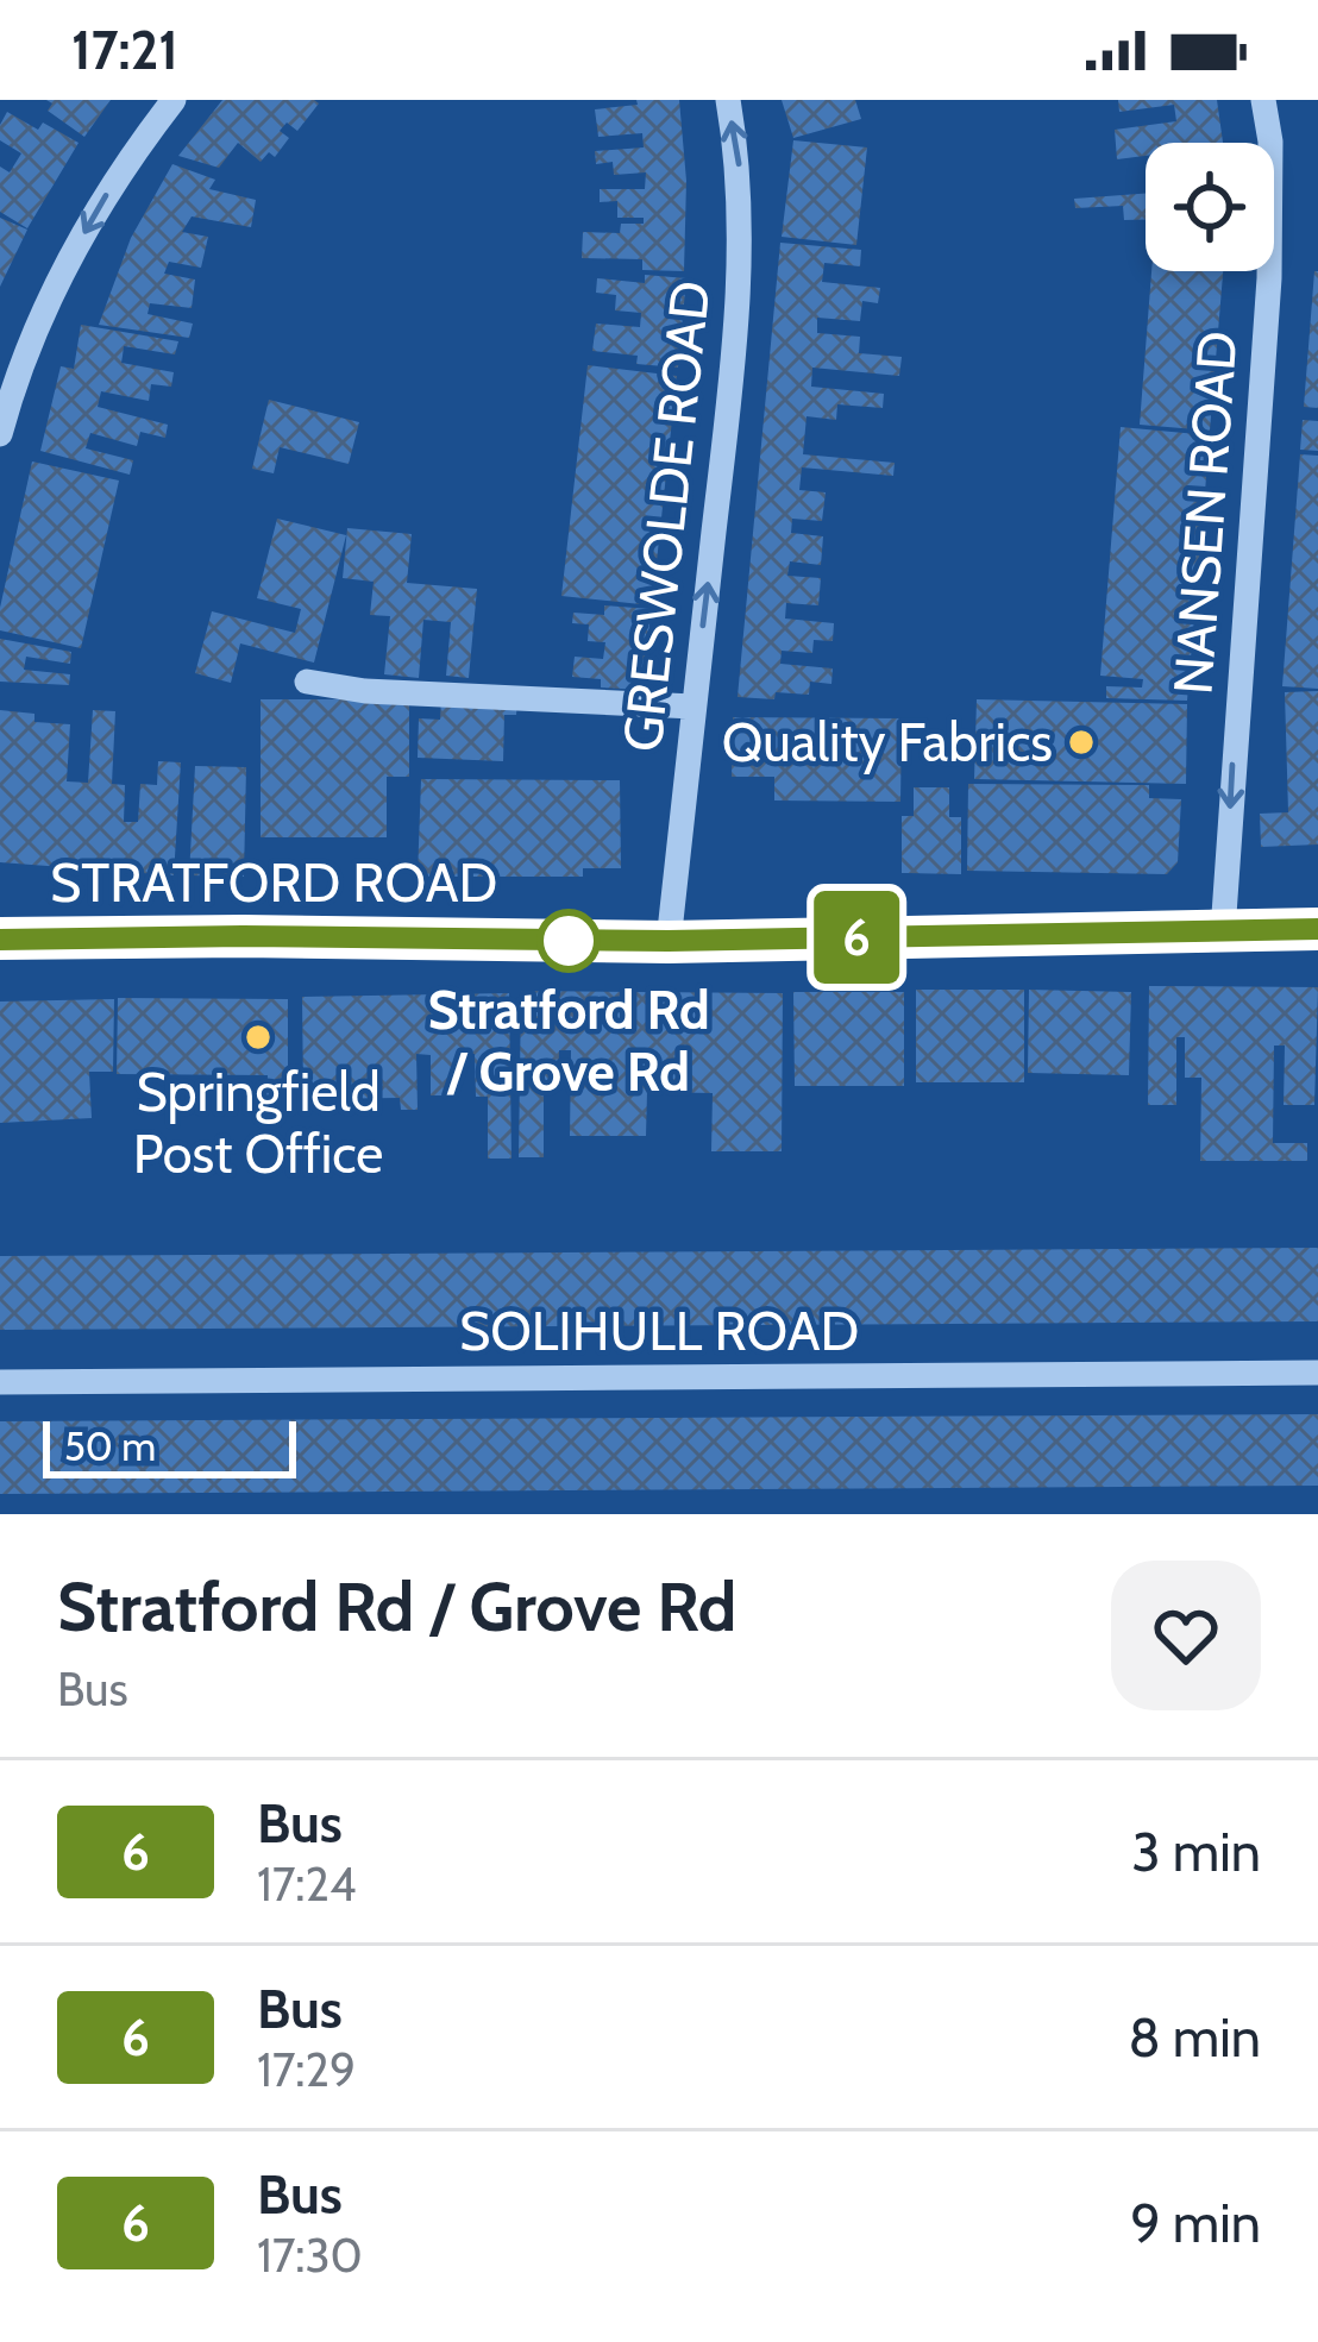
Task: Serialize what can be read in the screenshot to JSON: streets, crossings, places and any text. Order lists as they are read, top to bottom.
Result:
{
  "streets": {
    "highway": ["STRATFORD ROAD"],
    "street": ["NANSEN ROAD", "GRESWOLDE ROAD", "SOLIHULL ROAD"]
  },
  "crossings": [
    ["NANSEN ROAD", "STRATFORD ROAD"],
    ["GRESWOLDE ROAD", "STRATFORD ROAD"]
  ],
  "one_way": ["NANSEN ROAD", "GRESWOLDE ROAD"],
  "places": ["Quality Fabrics", "Stratford Rd / Grove Rd", "Springfield Post Office"],
  "lines": ["bus line 6"],
  "scale_bar": "50 m",
  "page": {
    "status": "17:21",
    "on_map": "6",
    "scale": "50 m",
    "heading": ["Stratford Rd / Grove Rd", "Bus"],
    "list": [
      {
        "mark": "6",
        "name": "Bus",
        "note": "17:24",
        "value": "3 min"
      },
      {
        "mark": "6",
        "name": "Bus",
        "note": "17:29",
        "value": "8 min"
      },
      {
        "mark": "6",
        "name": "Bus",
        "note": "17:30",
        "value": "9 min"
      }
    ]
  }
}
